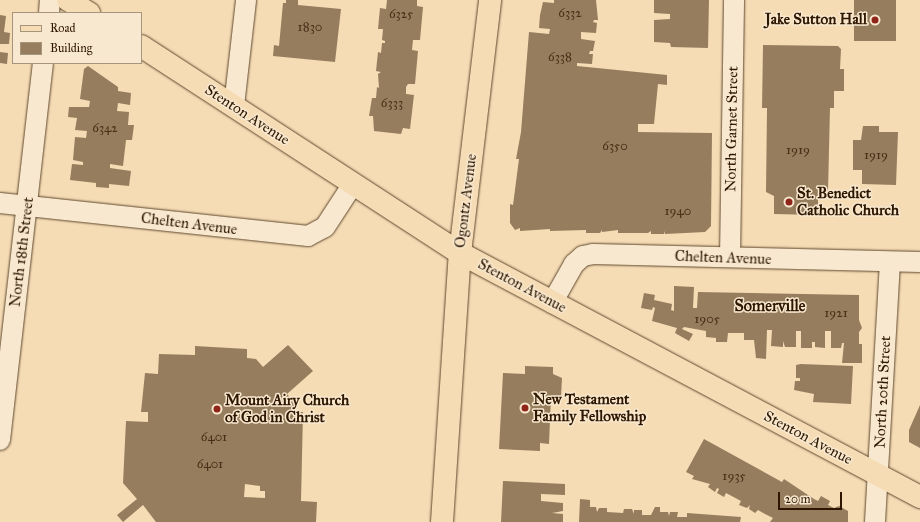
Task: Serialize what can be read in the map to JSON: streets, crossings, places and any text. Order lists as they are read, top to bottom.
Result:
{
  "streets": {
    "main road": ["Stenton Avenue", "Ogontz Avenue"],
    "street": [
      "North Garnet Street",
      "Chelten Avenue",
      "North 18th Street",
      "North 20th Street"
    ]
  },
  "crossings": [
    ["Stenton Avenue", "Ogontz Avenue"],
    ["Stenton Avenue", "Chelten Avenue"],
    ["Stenton Avenue", "North 20th Street"],
    ["North Garnet Street", "Chelten Avenue"],
    ["Chelten Avenue", "North 18th Street"],
    ["Chelten Avenue", "North 20th Street"]
  ],
  "districts": ["Somerville"],
  "places": [
    "Jake Sutton Hall",
    "St. Benedict Catholic Church",
    "New Testament Family Fellowship",
    "Mount Airy Church of God in Christ"
  ],
  "house_numbers": [
    "6332",
    "6325",
    "1830",
    "6338",
    "6333",
    "6342",
    "6350",
    "1919",
    "1919",
    "1940",
    "1921",
    "1905",
    "6401",
    "6401",
    "1935"
  ],
  "legend": ["Road", "Building"],
  "scale_bar": "20 m"
}
